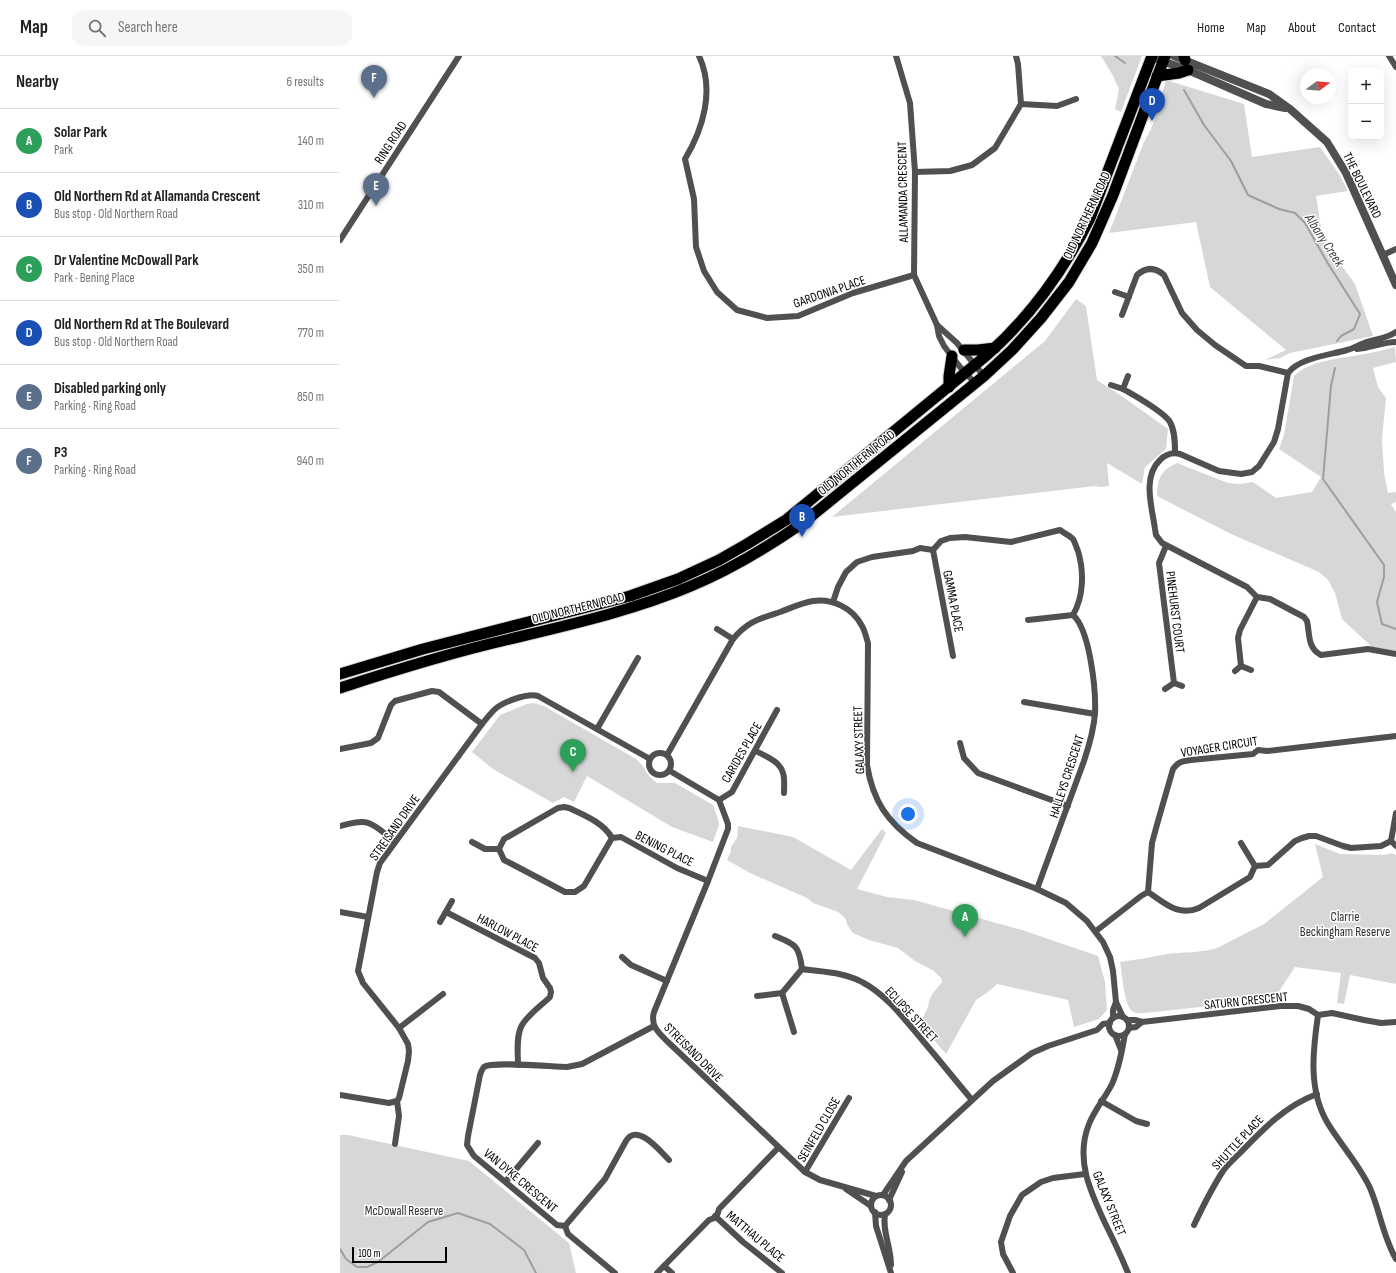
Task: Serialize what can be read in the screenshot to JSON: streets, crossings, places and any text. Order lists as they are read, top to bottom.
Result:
{
  "streets": {
    "highway": ["OLD NORTHERN ROAD"],
    "street": [
      "RING ROAD",
      "THE BOULEVARD",
      "ALLAMANDA CRESCENT",
      "GARDONIA PLACE",
      "GAMMA PLACE",
      "PINEHURST COURT",
      "GALAXY STREET",
      "VOYAGER CIRCUIT",
      "CARIDES PLACE",
      "HALLEYS CRESCENT",
      "STREISAND DRIVE",
      "BENING PLACE",
      "HARLOW PLACE",
      "SATURN CRESCENT",
      "ECLIPSE STREET",
      "SEINFELD CLOSE",
      "SHUTTLE PLACE",
      "VAN DYKE CRESCENT",
      "MATTHAU PLACE"
    ]
  },
  "crossings": [
    ["THE BOULEVARD", "OLD NORTHERN ROAD"],
    ["ALLAMANDA CRESCENT", "OLD NORTHERN ROAD"],
    ["ALLAMANDA CRESCENT", "GARDONIA PLACE"],
    ["GALAXY STREET", "HALLEYS CRESCENT"],
    ["GALAXY STREET", "STREISAND DRIVE"],
    ["GALAXY STREET", "SATURN CRESCENT"],
    ["CARIDES PLACE", "STREISAND DRIVE"],
    ["STREISAND DRIVE", "BENING PLACE"],
    ["STREISAND DRIVE", "SEINFELD CLOSE"],
    ["STREISAND DRIVE", "VAN DYKE CRESCENT"],
    ["HARLOW PLACE", "VAN DYKE CRESCENT"]
  ],
  "water": ["Albany Creek"],
  "parks": ["Clarrie Beckingham Reserve", "McDowall Reserve"],
  "scale_bar": "100 m",
  "north": "right",
  "page": {
    "header": "Map",
    "search": "Search here",
    "nav": [
      "Home",
      "Map",
      "About",
      "Contact"
    ],
    "heading": ["Nearby", "6 results"],
    "pins": [
      "F",
      "D",
      "E",
      "B",
      "C",
      "A"
    ],
    "map_buttons": ["+", "−"],
    "list": [
      {
        "mark": "A",
        "name": "Solar Park",
        "note": "Park",
        "value": "140 m"
      },
      {
        "mark": "B",
        "name": "Old Northern Rd at Allamanda Crescent",
        "note": "Bus stop · Old Northern Road",
        "value": "310 m"
      },
      {
        "mark": "C",
        "name": "Dr Valentine McDowall Park",
        "note": "Park · Bening Place",
        "value": "350 m"
      },
      {
        "mark": "D",
        "name": "Old Northern Rd at The Boulevard",
        "note": "Bus stop · Old Northern Road",
        "value": "770 m"
      },
      {
        "mark": "E",
        "name": "Disabled parking only",
        "note": "Parking · Ring Road",
        "value": "850 m"
      },
      {
        "mark": "F",
        "name": "P3",
        "note": "Parking · Ring Road",
        "value": "940 m"
      }
    ],
    "scale": "100 m"
  }
}
